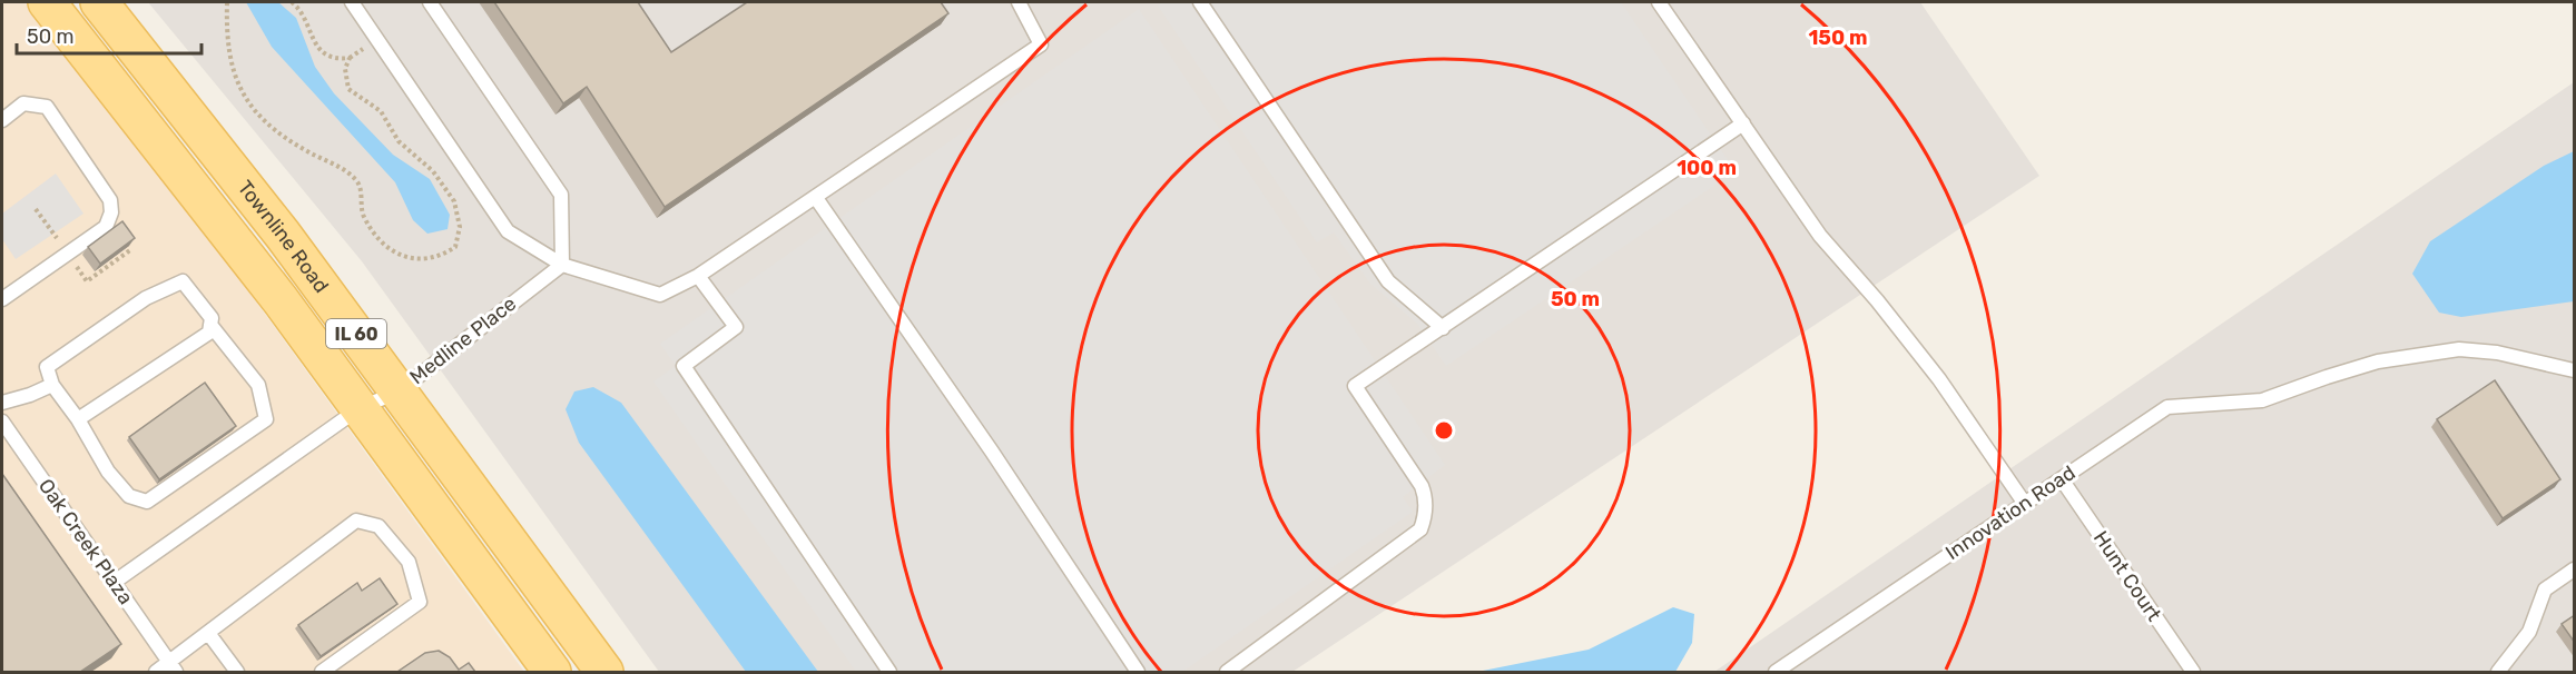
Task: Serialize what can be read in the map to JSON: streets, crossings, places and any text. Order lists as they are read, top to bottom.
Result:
{
  "streets": {
    "main road": ["Townline Road", "IL 60"],
    "lane": [
      "Medline Place",
      "Innovation Road",
      "Oak Creek Plaza",
      "Hunt Court"
    ]
  },
  "crossings": [
    ["Townline Road", "Medline Place"],
    ["Medline Place", "Oak Creek Plaza"],
    ["Innovation Road", "Hunt Court"]
  ],
  "scale_bar": "50 m",
  "rings": ["150 m", "100 m", "50 m"]
}
